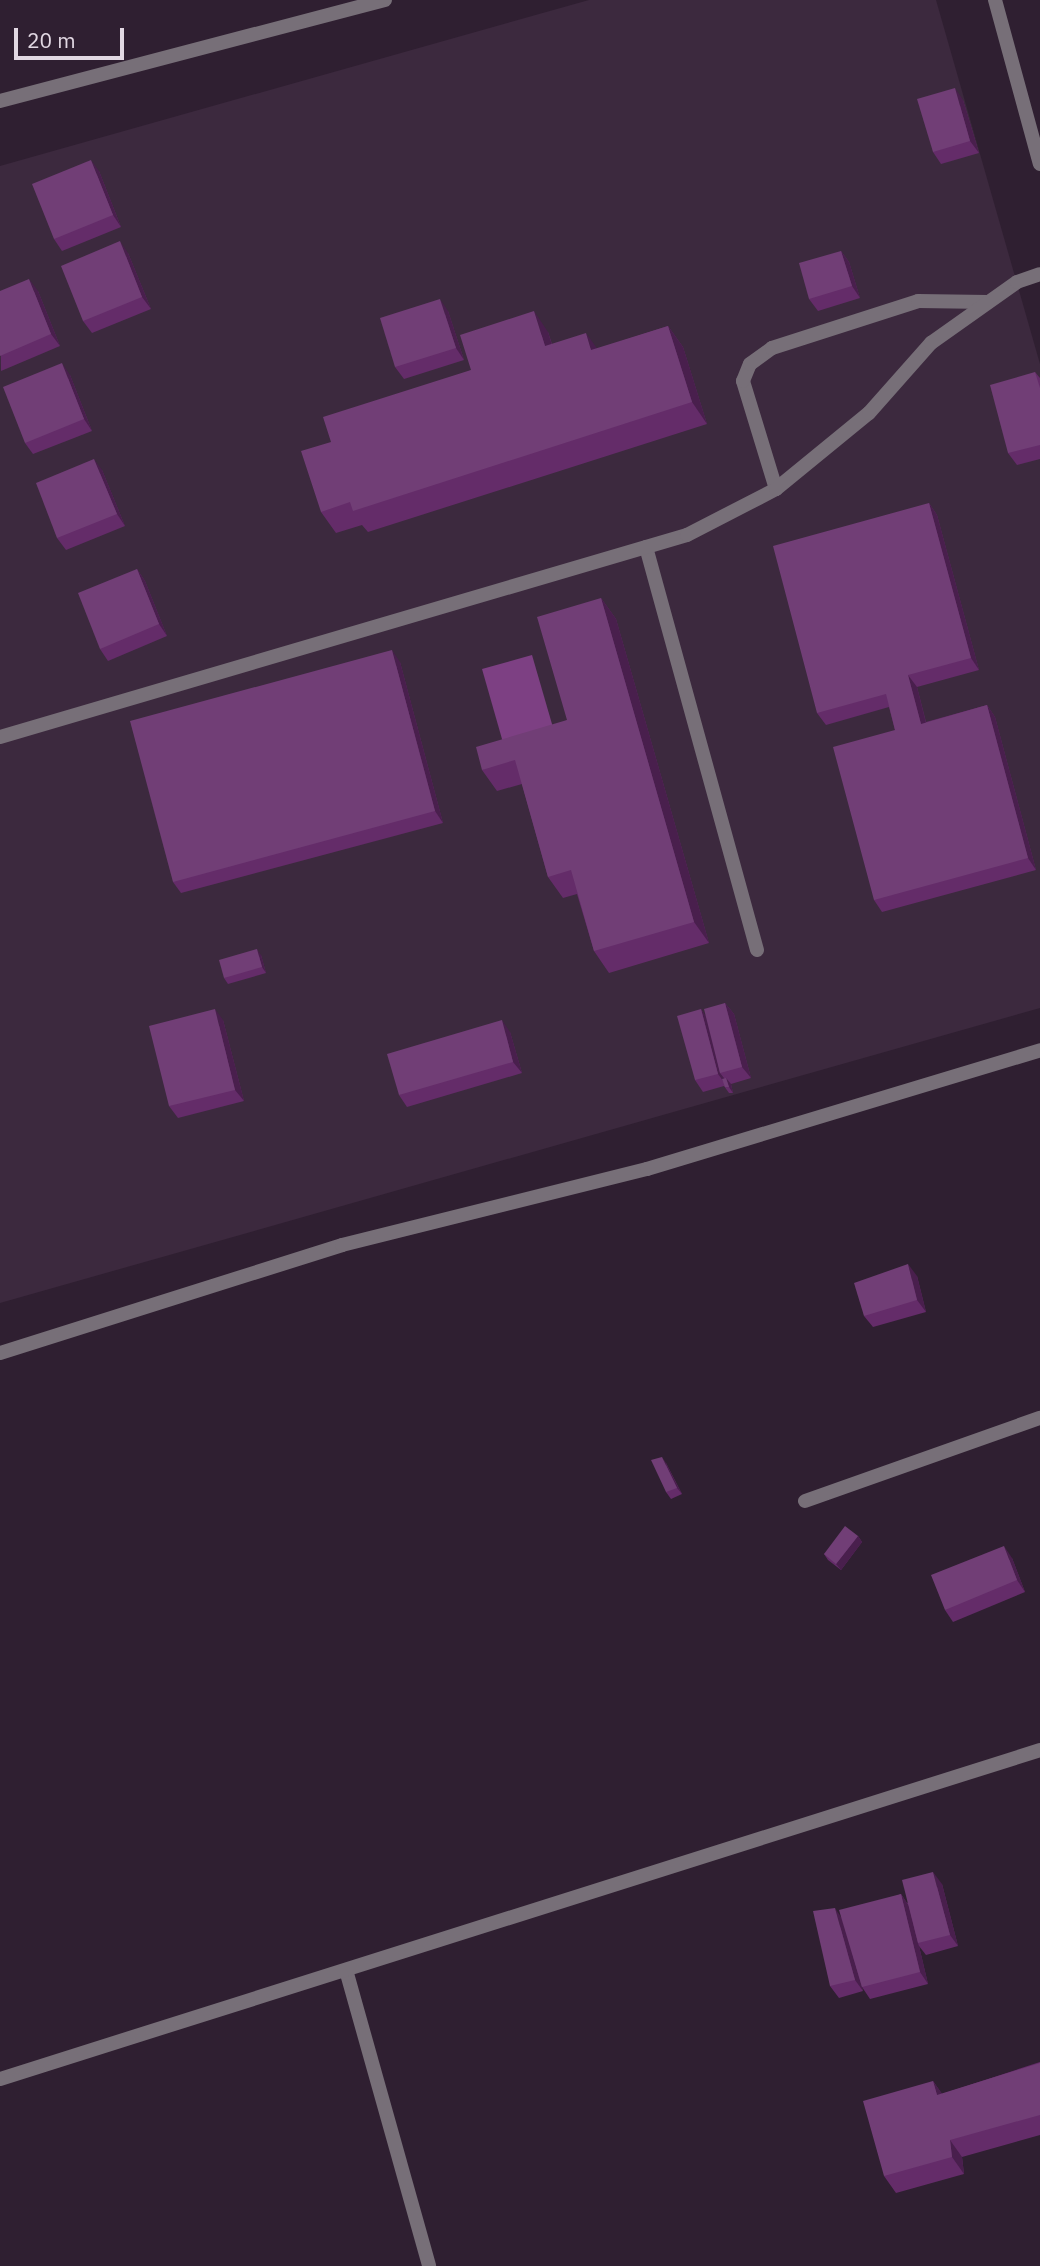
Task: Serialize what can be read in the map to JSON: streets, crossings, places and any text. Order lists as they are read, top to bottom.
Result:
{
  "scale_bar": "20 m"
}
